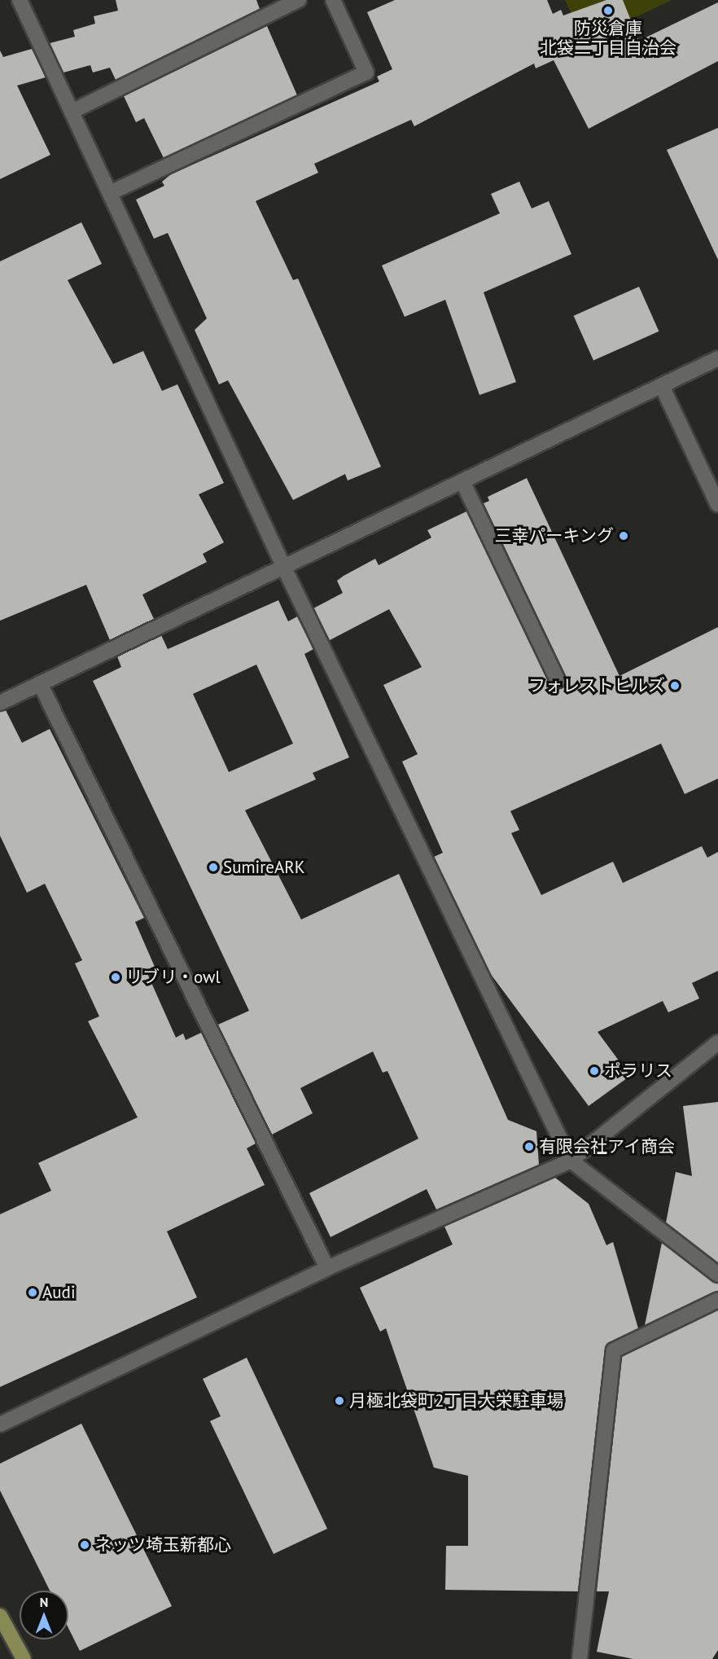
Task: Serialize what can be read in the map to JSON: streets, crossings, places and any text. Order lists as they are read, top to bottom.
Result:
{
  "places": [
    "防災倉庫 北袋二丁目自治会",
    "三幸パーキング",
    "フォレストヒルズ",
    "SumireARK",
    "リブリ・owl",
    "ポラリス",
    "有限会社アイ商会",
    "Audi",
    "月極北袋町2丁目大栄駐車場",
    "ネッツ埼玉新都心"
  ],
  "north": "top"
}
